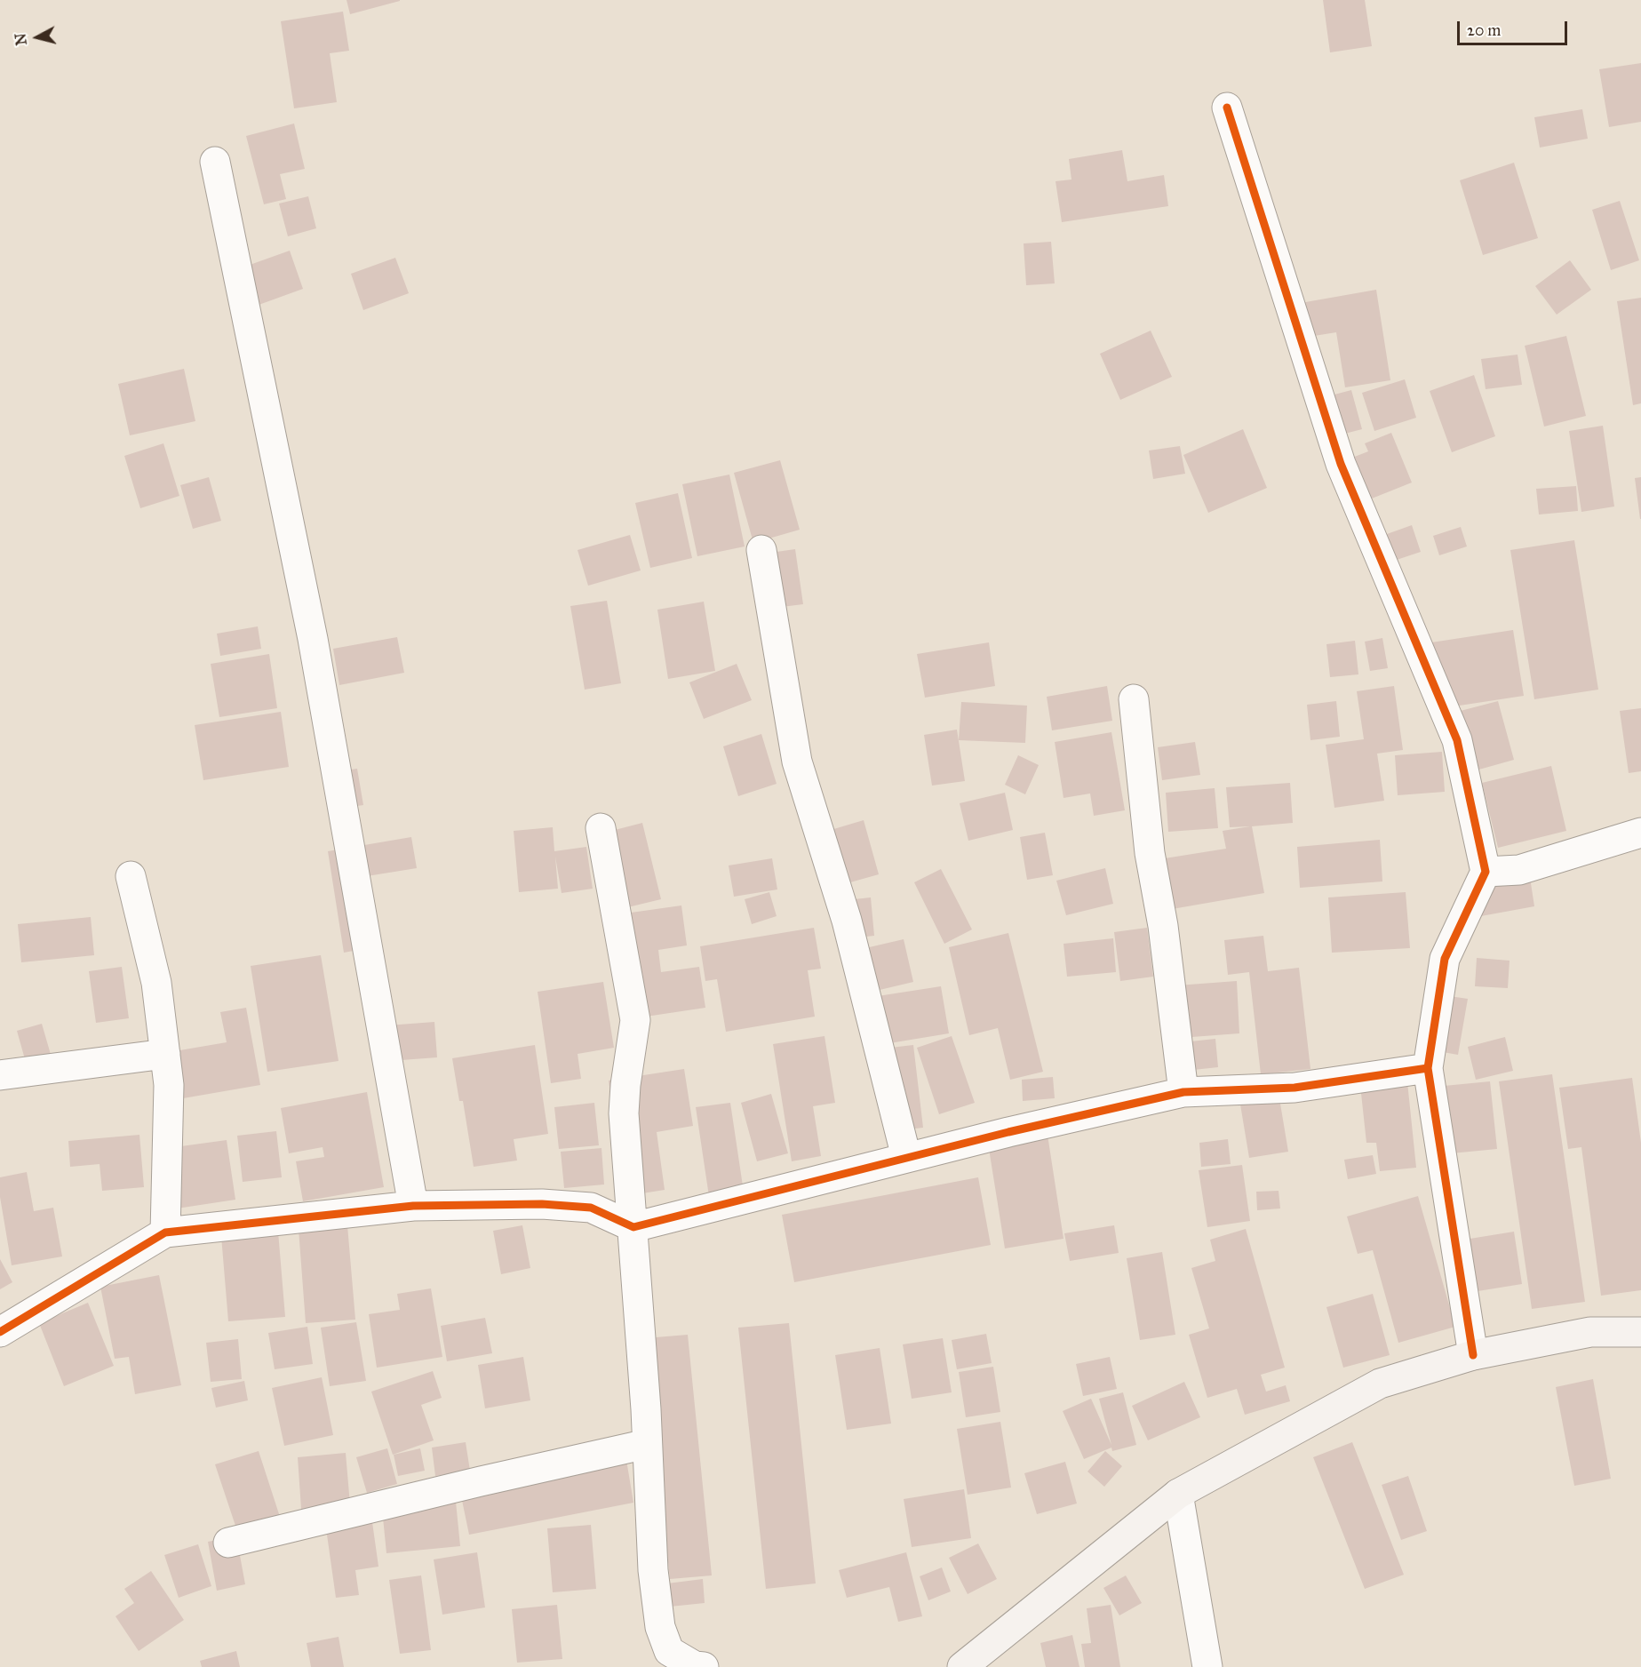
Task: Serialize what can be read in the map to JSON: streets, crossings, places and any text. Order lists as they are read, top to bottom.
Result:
{
  "scale_bar": "20 m",
  "north": "left"
}
